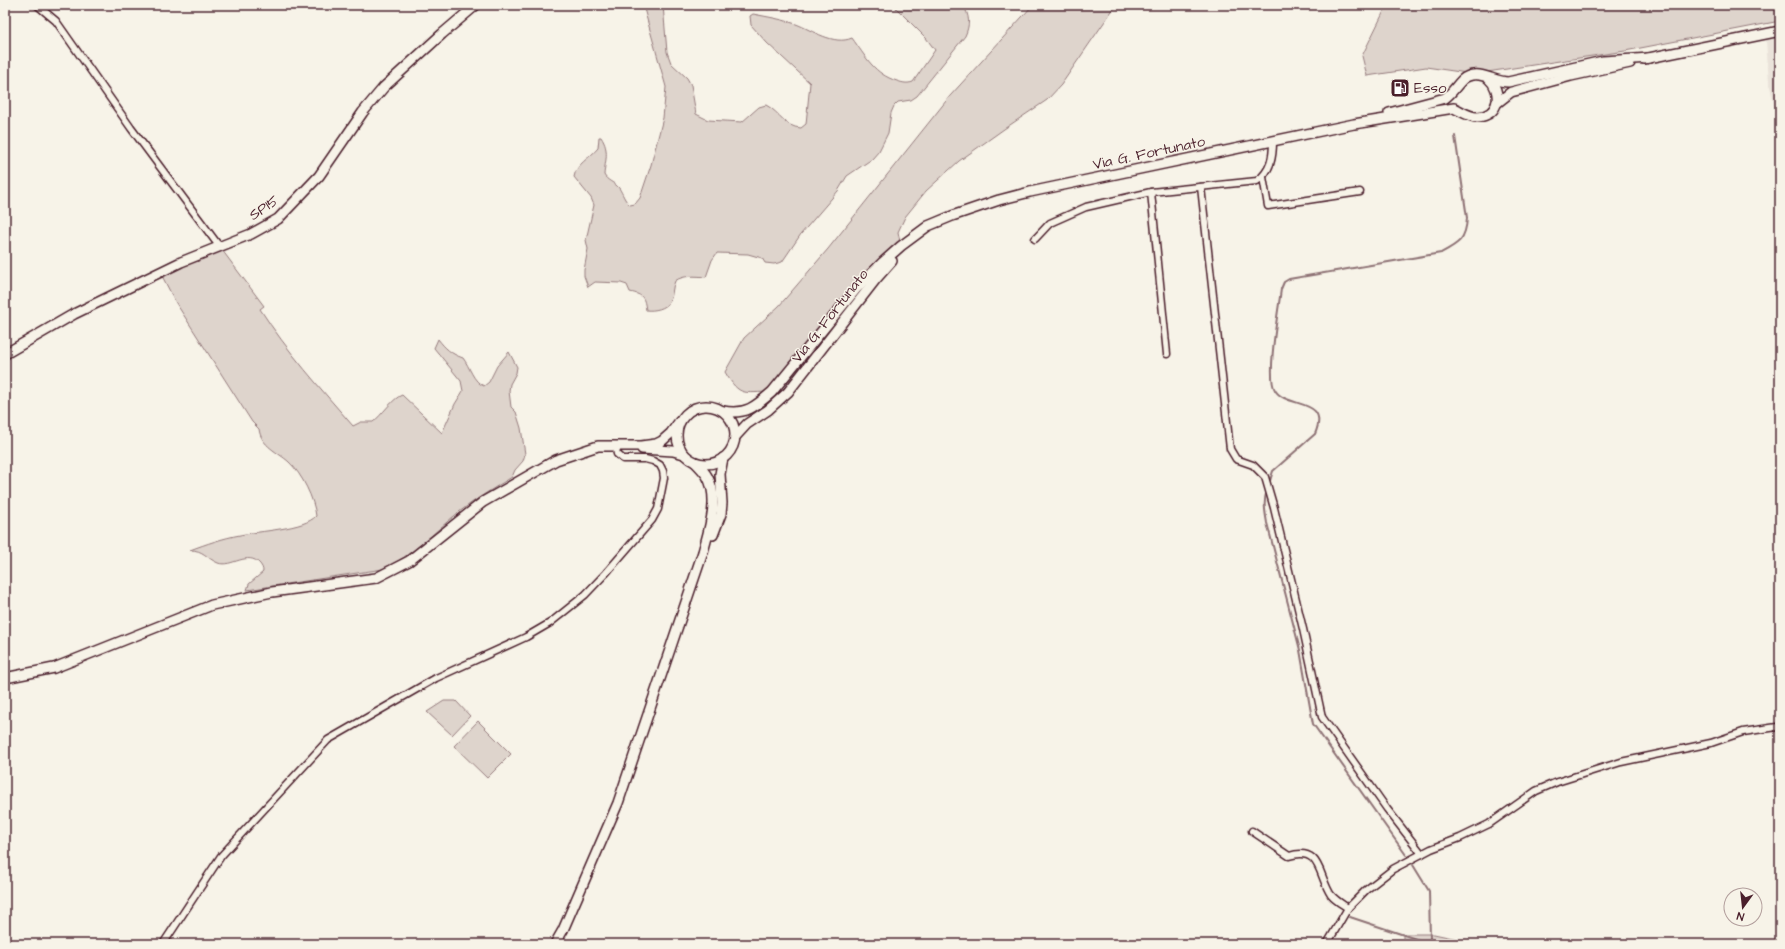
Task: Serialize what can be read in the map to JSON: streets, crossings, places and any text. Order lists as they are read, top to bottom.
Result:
{
  "streets": {
    "main road": ["Via G. Fortunato", "SP15"]
  },
  "places": {
    "fuel station": ["Esso"]
  },
  "north": "bottom"
}
